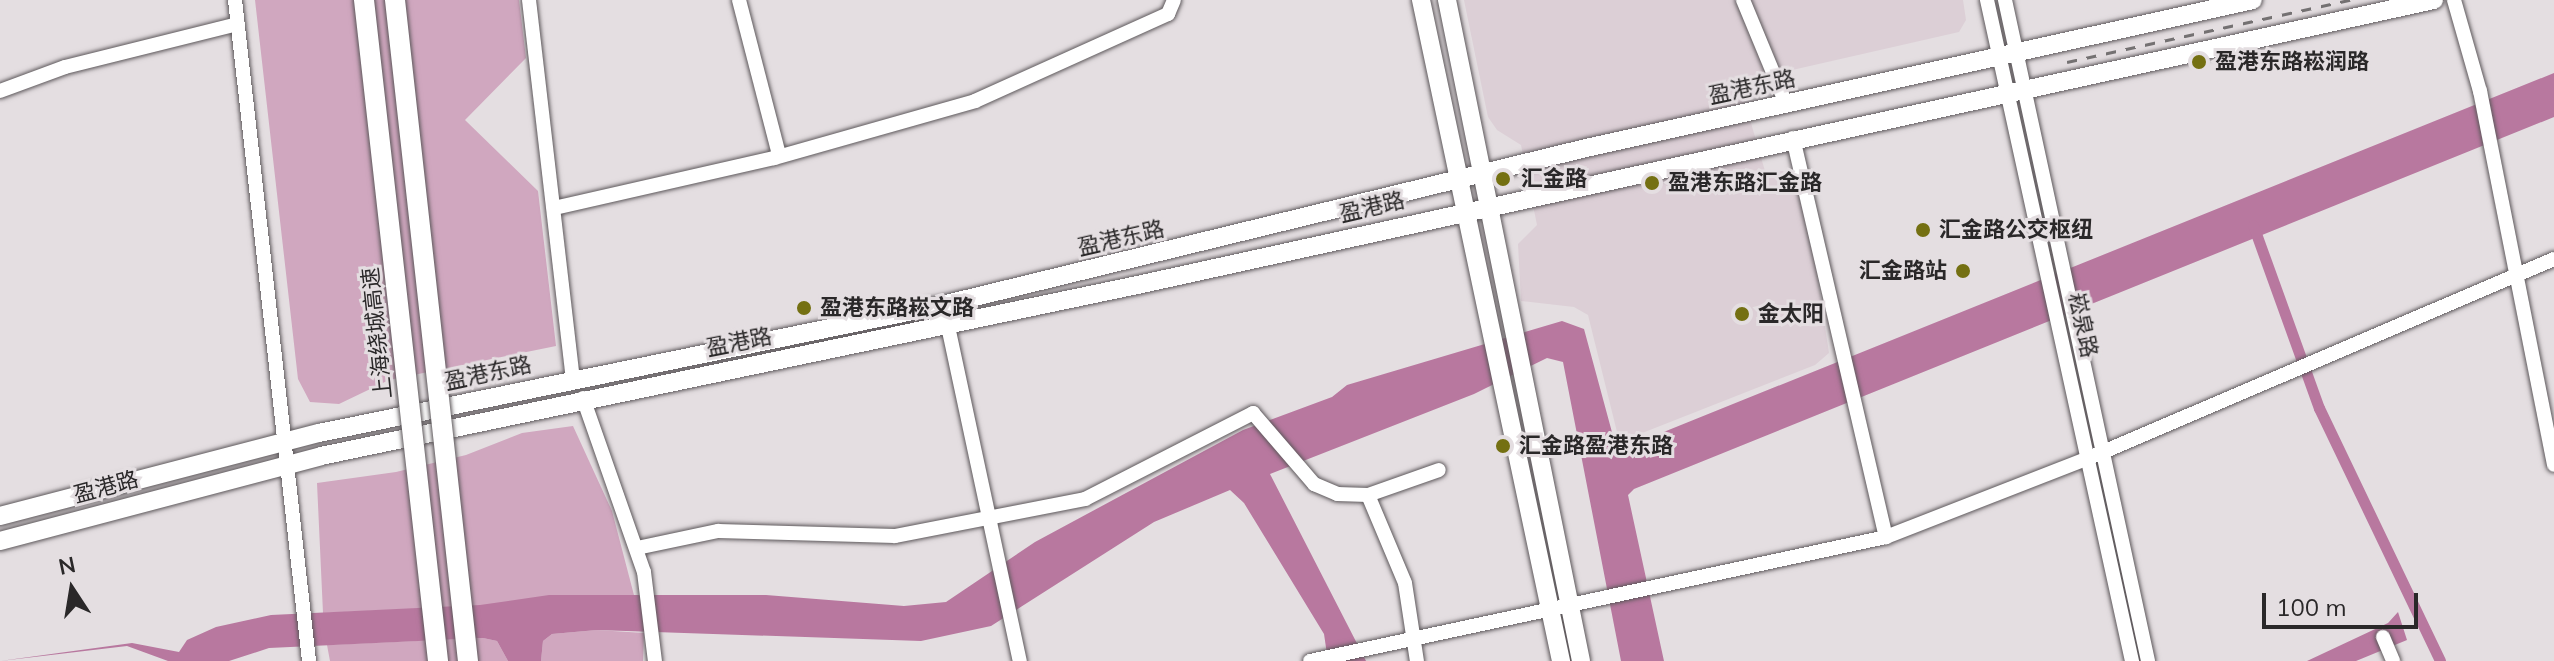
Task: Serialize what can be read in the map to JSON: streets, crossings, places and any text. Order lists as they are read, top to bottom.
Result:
{
  "streets": {
    "highway": ["上海绕城高速"],
    "main road": ["盈港东路", "盈港路"],
    "street": ["崧泉路"]
  },
  "crossings": [
    ["盈港东路", "崧泉路"]
  ],
  "places": [
    "盈港东路崧润路",
    "汇金路",
    "盈港东路汇金路",
    "汇金路公交枢纽",
    "汇金路站",
    "盈港东路崧文路",
    "金太阳",
    "汇金路盈港东路"
  ],
  "scale_bar": "100 m",
  "north": "top"
}
